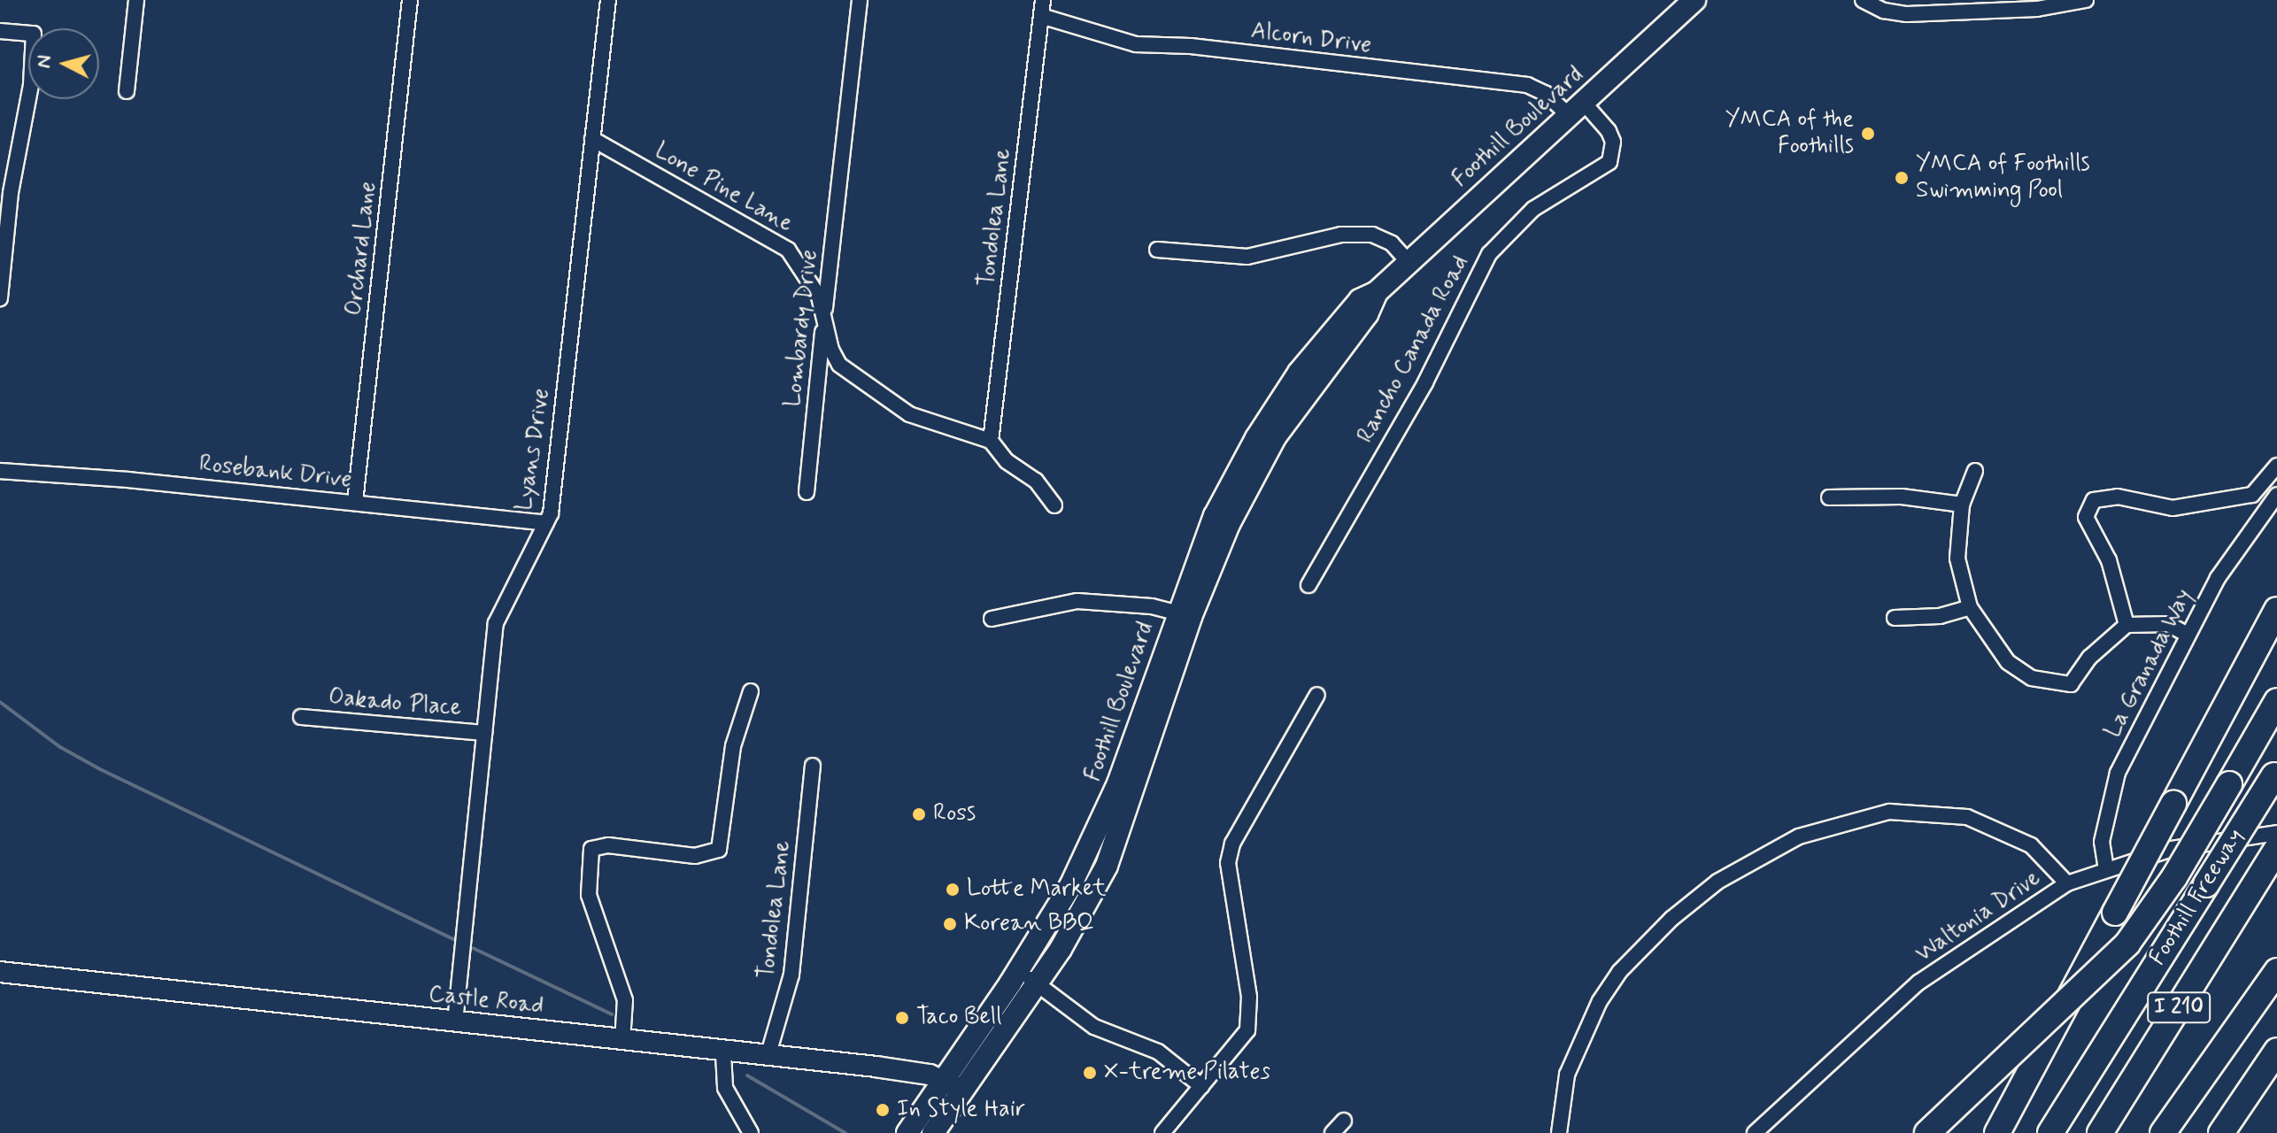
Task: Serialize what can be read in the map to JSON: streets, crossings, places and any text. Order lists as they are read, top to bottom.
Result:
{
  "streets": {
    "highway": ["Foothill Freeway", "I 210"],
    "main road": ["Foothill Boulevard"],
    "street": [
      "Alcorn Drive",
      "Lone Pine Lane",
      "Tondolea Lane",
      "Orchard Lane",
      "Lombardy Drive",
      "Rancho Canada Road",
      "Lyans Drive",
      "Rosebank Drive",
      "La Granada Way",
      "Oakado Place",
      "Waltonia Drive",
      "Castle Road"
    ]
  },
  "crossings": [
    ["Alcorn Drive", "Foothill Boulevard"],
    ["Alcorn Drive", "Tondolea Lane"],
    ["Alcorn Drive", "Rancho Canada Road"],
    ["Foothill Boulevard", "Rancho Canada Road"],
    ["Foothill Boulevard", "Castle Road"],
    ["Lone Pine Lane", "Tondolea Lane"],
    ["Lone Pine Lane", "Lombardy Drive"],
    ["Lone Pine Lane", "Lyans Drive"],
    ["Tondolea Lane", "Castle Road"],
    ["Orchard Lane", "Rosebank Drive"],
    ["Lyans Drive", "Rosebank Drive"],
    ["Lyans Drive", "Oakado Place"],
    ["Lyans Drive", "Castle Road"],
    ["La Granada Way", "Waltonia Drive"]
  ],
  "places": [
    "YMCA of the Foothills",
    "YMCA of Foothills Swimming Pool",
    "Ross",
    "Lotte Market",
    "Korean BBQ",
    "Taco Bell",
    "X-treme Pilates",
    "In Style Hair"
  ],
  "north": "left"
}
